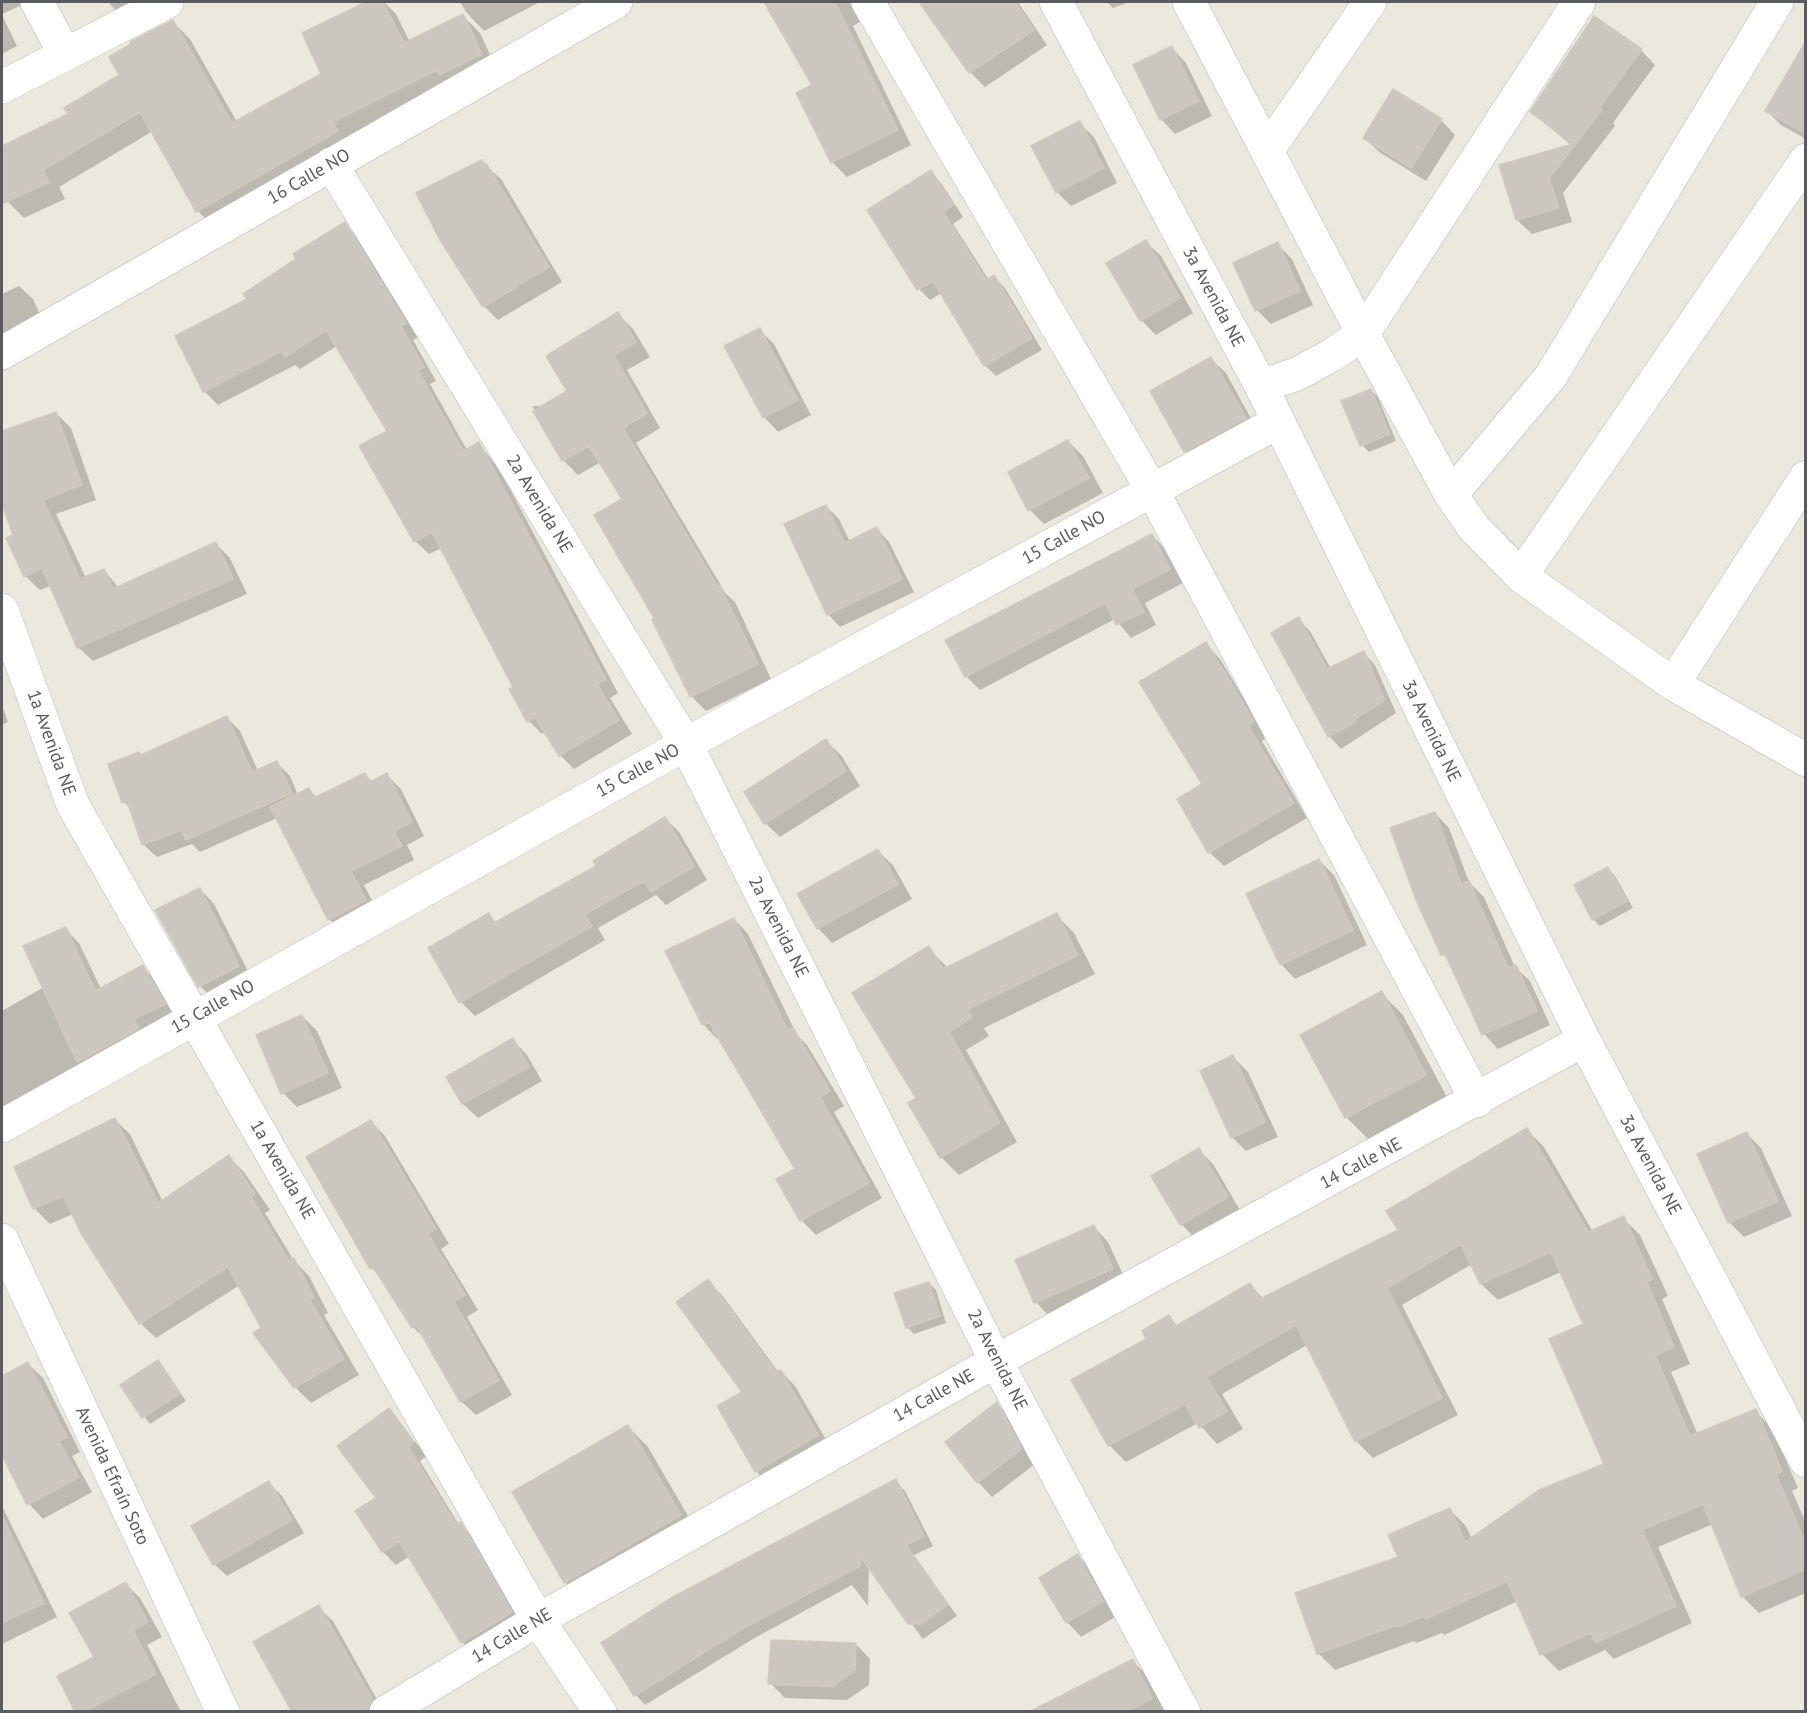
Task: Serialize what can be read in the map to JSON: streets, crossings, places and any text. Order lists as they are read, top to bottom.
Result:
{
  "streets": {
    "street": [
      "16 Calle NO",
      "3a Avenida NE",
      "2a Avenida NE",
      "15 Calle NO",
      "1a Avenida NE",
      "14 Calle NE",
      "Avenida Efraín Soto"
    ]
  },
  "crossings": [
    ["16 Calle NO", "2a Avenida NE"],
    ["3a Avenida NE", "15 Calle NO"],
    ["3a Avenida NE", "14 Calle NE"],
    ["2a Avenida NE", "15 Calle NO"],
    ["2a Avenida NE", "14 Calle NE"],
    ["15 Calle NO", "1a Avenida NE"],
    ["1a Avenida NE", "14 Calle NE"]
  ]
}
